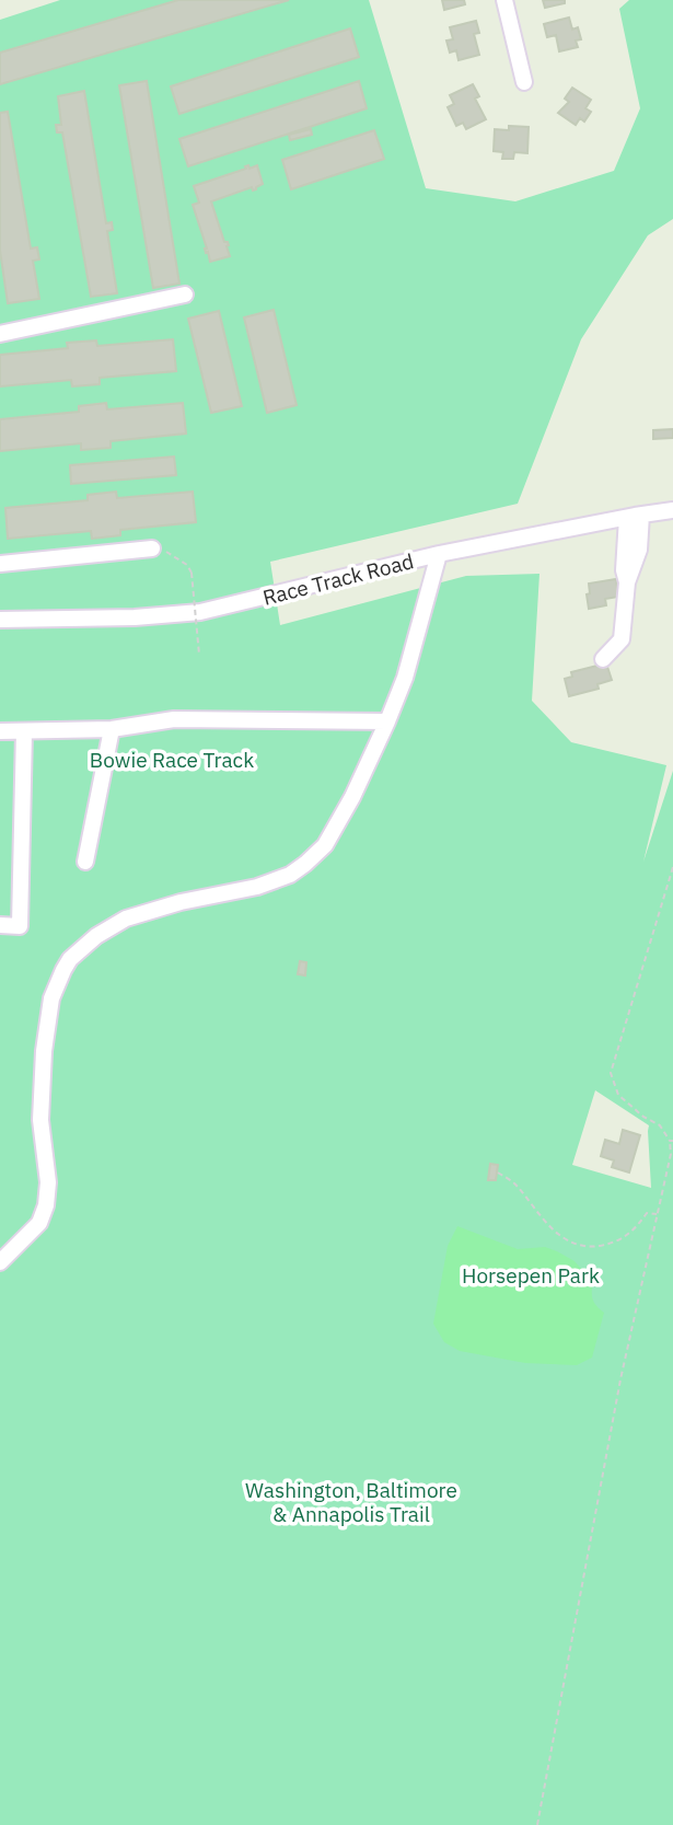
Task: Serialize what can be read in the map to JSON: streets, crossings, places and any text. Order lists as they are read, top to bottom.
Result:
{
  "streets": {
    "street": ["Race Track Road"]
  },
  "parks": ["Bowie Race Track", "Horsepen Park", "Washington, Baltimore & Annapolis Trail"]
}
